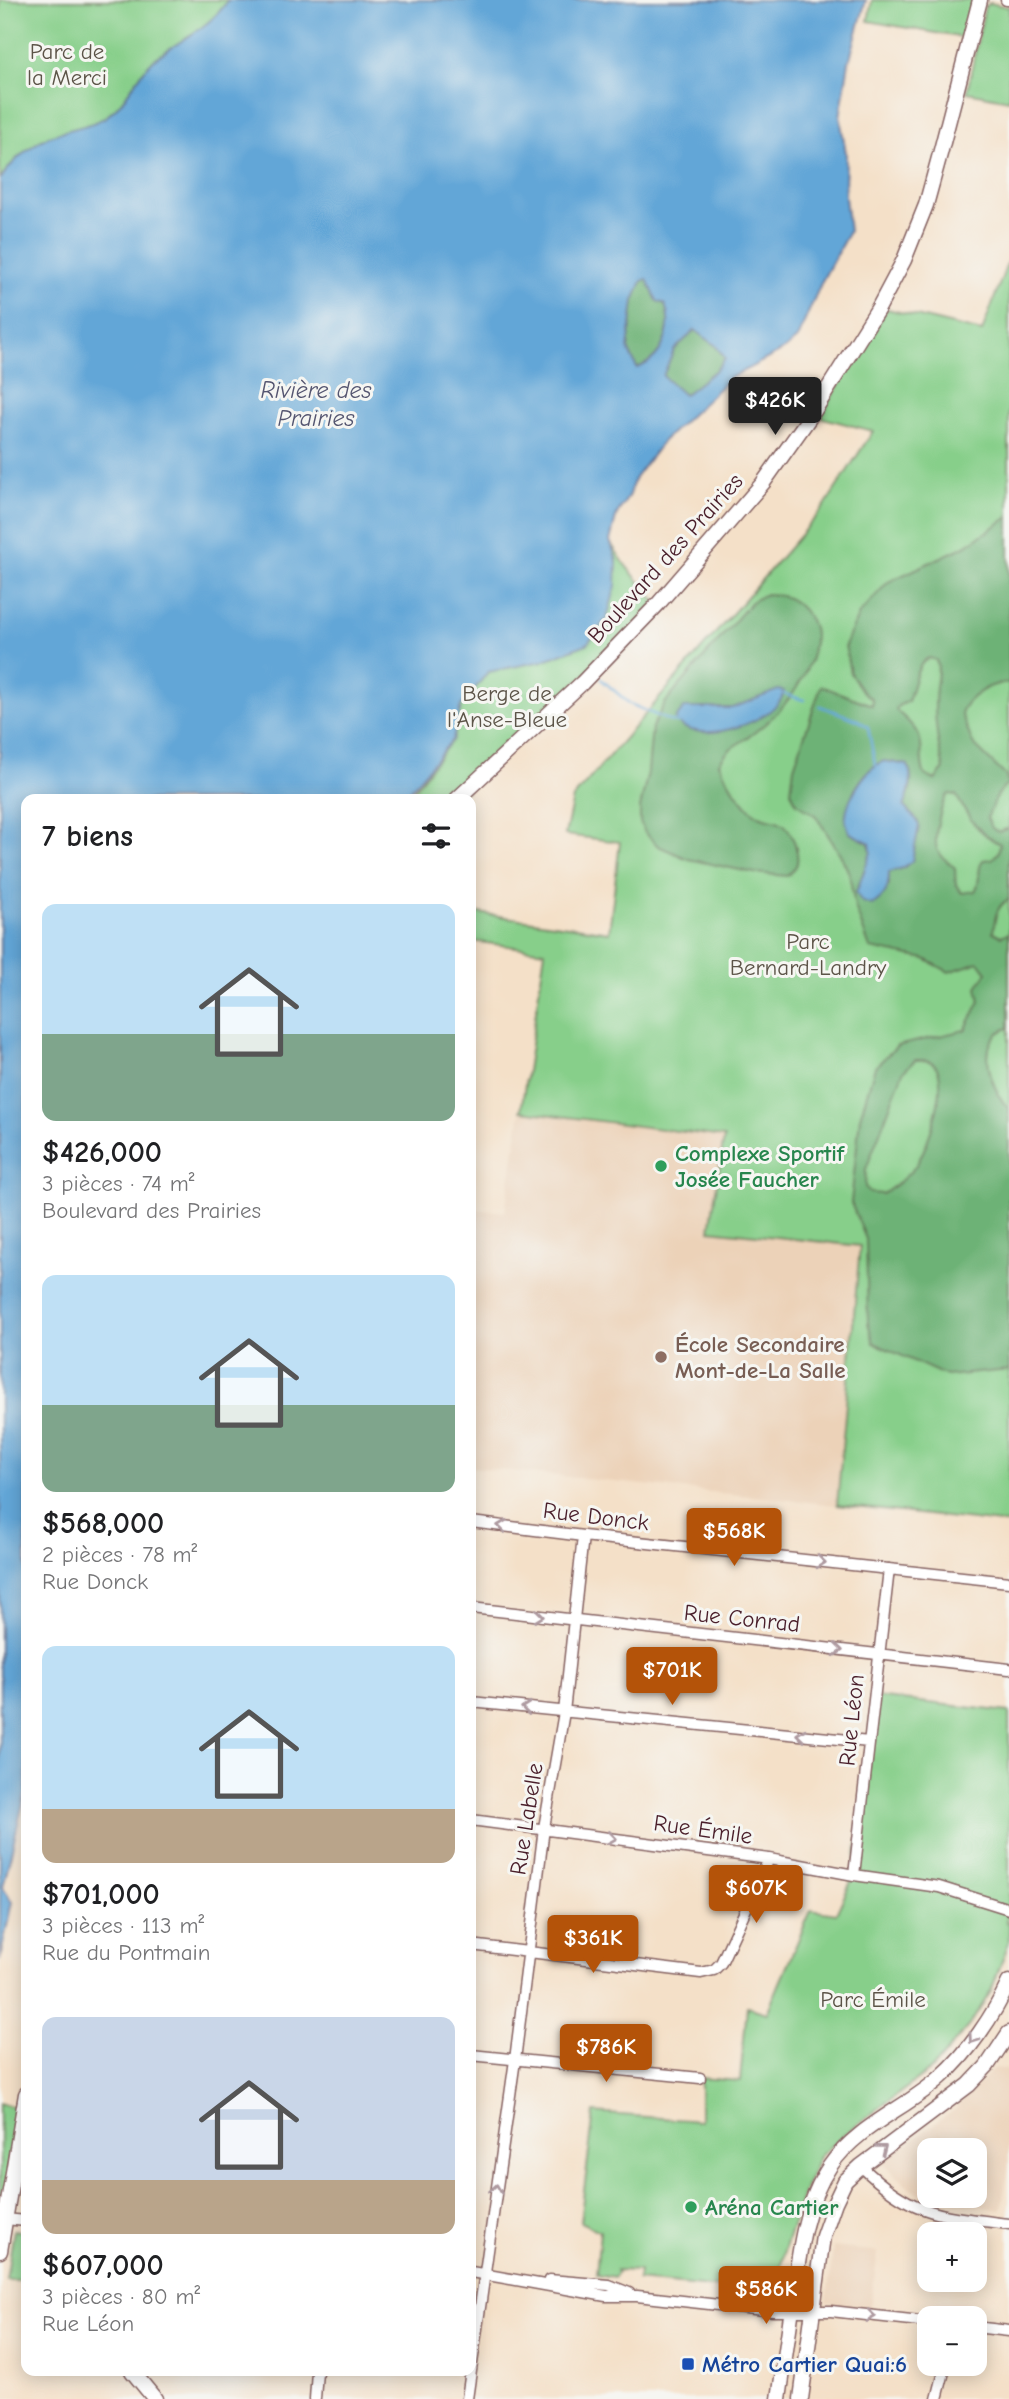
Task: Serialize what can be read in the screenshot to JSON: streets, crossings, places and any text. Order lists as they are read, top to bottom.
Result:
{
  "streets": {
    "street": [
      "Boulevard des Prairies",
      "Rue Donck",
      "Rue Conrad",
      "Rue Léon",
      "Rue Labelle",
      "Rue Émile"
    ]
  },
  "crossings": [
    ["Rue Donck", "Rue Léon"],
    ["Rue Donck", "Rue Labelle"],
    ["Rue Conrad", "Rue Léon"],
    ["Rue Conrad", "Rue Labelle"],
    ["Rue Léon", "Rue Émile"],
    ["Rue Labelle", "Rue Émile"]
  ],
  "one_way": ["Rue Émile"],
  "water": ["Rivière des Prairies"],
  "parks": [
    "Parc de la Merci",
    "Berge de l'Anse-Bleue",
    "Parc Bernard-Landry",
    "Parc Émile"
  ],
  "places": {
    "other": ["Complexe Sportif Josée Faucher", "École Secondaire Mont-de-La Salle", "Aréna Cartier"],
    "transit": ["Métro Cartier Quai:6"]
  },
  "page": {
    "price": [
      "$426K",
      "$568K",
      "$701K",
      "$607K",
      "$361K",
      "$786K",
      "$586K"
    ],
    "heading": "7 biens",
    "list": [
      {
        "name": "$426,000",
        "note": "3 pièces · 74 m² · Boulevard des Prairies"
      },
      {
        "name": "$568,000",
        "note": "2 pièces · 78 m² · Rue Donck"
      },
      {
        "name": "$701,000",
        "note": "3 pièces · 113 m² · Rue du Pontmain"
      },
      {
        "name": "$607,000",
        "note": "3 pièces · 80 m² · Rue Léon"
      }
    ],
    "map_buttons": ["+", "−"]
  }
}
